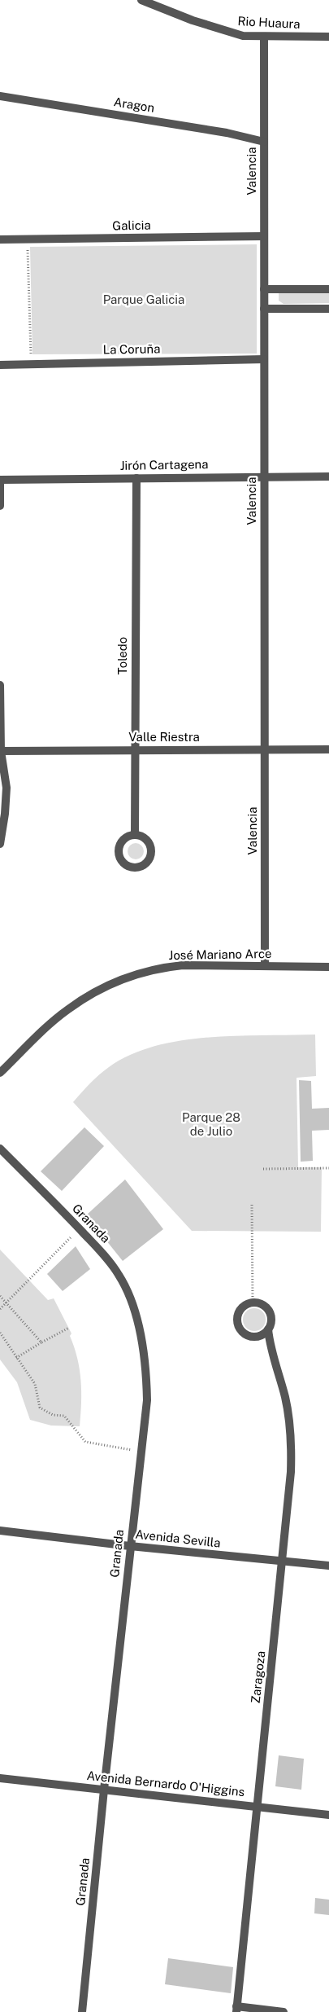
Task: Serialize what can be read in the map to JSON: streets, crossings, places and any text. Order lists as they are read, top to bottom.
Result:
{
  "streets": {
    "street": [
      "Rio Huaura",
      "Aragon",
      "Valencia",
      "Galicia",
      "La Coruña",
      "Jirón Cartagena",
      "Toledo",
      "Valle Riestra",
      "José Mariano Arce",
      "Granada",
      "Avenida Sevilla",
      "Zaragoza",
      "Avenida Bernardo O'Higgins"
    ]
  },
  "crossings": [
    ["Rio Huaura", "Valencia"],
    ["Aragon", "Valencia"],
    ["Valencia", "Galicia"],
    ["Valencia", "La Coruña"],
    ["Valencia", "Jirón Cartagena"],
    ["Valencia", "Valle Riestra"],
    ["Valencia", "José Mariano Arce"],
    ["Jirón Cartagena", "Toledo"],
    ["Toledo", "Valle Riestra"],
    ["Granada", "Avenida Sevilla"],
    ["Granada", "Avenida Bernardo O'Higgins"],
    ["Avenida Sevilla", "Zaragoza"],
    ["Zaragoza", "Avenida Bernardo O'Higgins"]
  ],
  "parks": ["Parque Galicia", "Parque 28 de Julio"]
}
